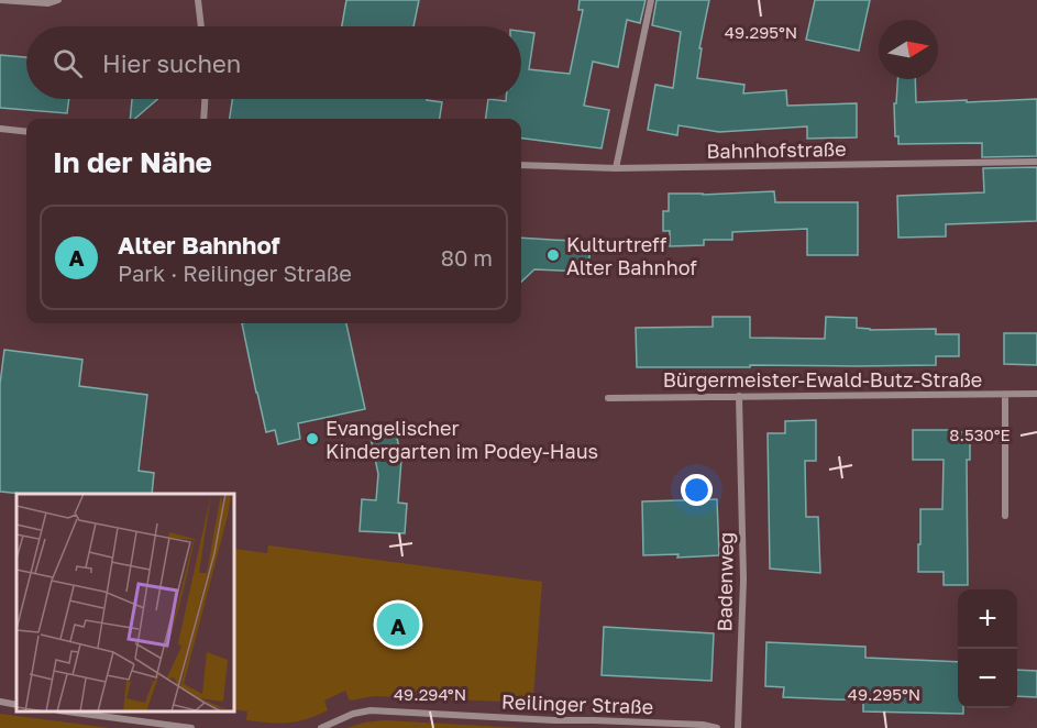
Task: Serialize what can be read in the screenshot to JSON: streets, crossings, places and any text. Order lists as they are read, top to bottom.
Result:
{
  "streets": {
    "street": [
      "Bahnhofstraße",
      "Bürgermeister-Ewald-Butz-Straße",
      "Badenweg",
      "Reilinger Straße"
    ]
  },
  "crossings": [
    ["Bürgermeister-Ewald-Butz-Straße", "Badenweg"]
  ],
  "places": ["Kulturtreff Alter Bahnhof", "Evangelischer Kindergarten im Podey-Haus"],
  "north": "right",
  "page": {
    "search": "Hier suchen",
    "heading": "In der Nähe",
    "list": [
      {
        "mark": "A",
        "name": "Alter Bahnhof",
        "note": "Park · Reilinger Straße",
        "value": "80 m"
      }
    ],
    "map_buttons": ["+", "−"],
    "pins": "A"
  },
  "coordinates": ["49.295°N", "8.530°E", "49.294°N"]
}
